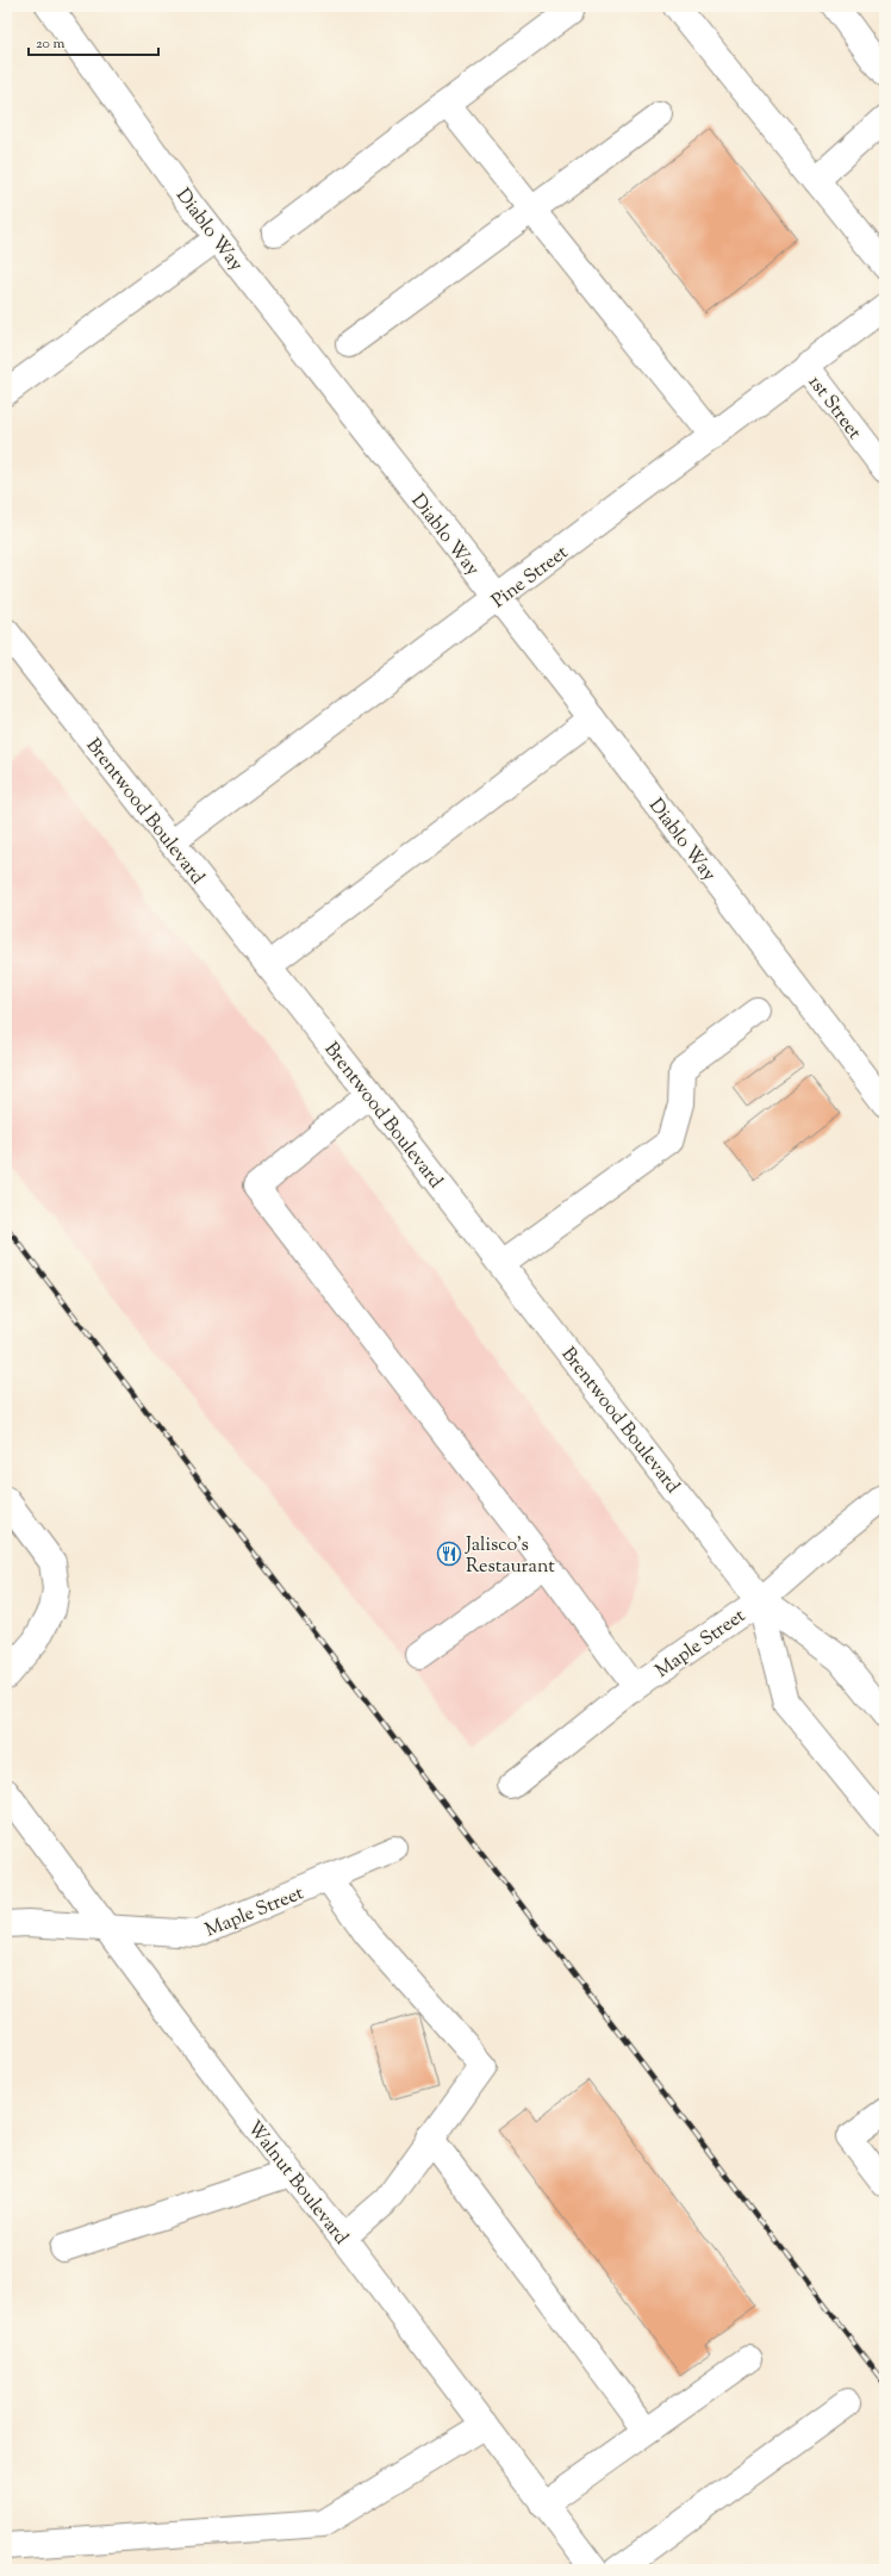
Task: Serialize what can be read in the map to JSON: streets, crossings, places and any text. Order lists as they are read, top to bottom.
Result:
{
  "streets": {
    "street": [
      "Diablo Way",
      "1st Street",
      "Pine Street",
      "Brentwood Boulevard",
      "Maple Street",
      "Walnut Boulevard"
    ]
  },
  "crossings": [
    ["Diablo Way", "Pine Street"],
    ["1st Street", "Pine Street"],
    ["Pine Street", "Brentwood Boulevard"],
    ["Brentwood Boulevard", "Maple Street"],
    ["Maple Street", "Walnut Boulevard"]
  ],
  "places": {
    "restaurant": ["Jalisco's Restaurant"]
  },
  "scale_bar": "20 m"
}
